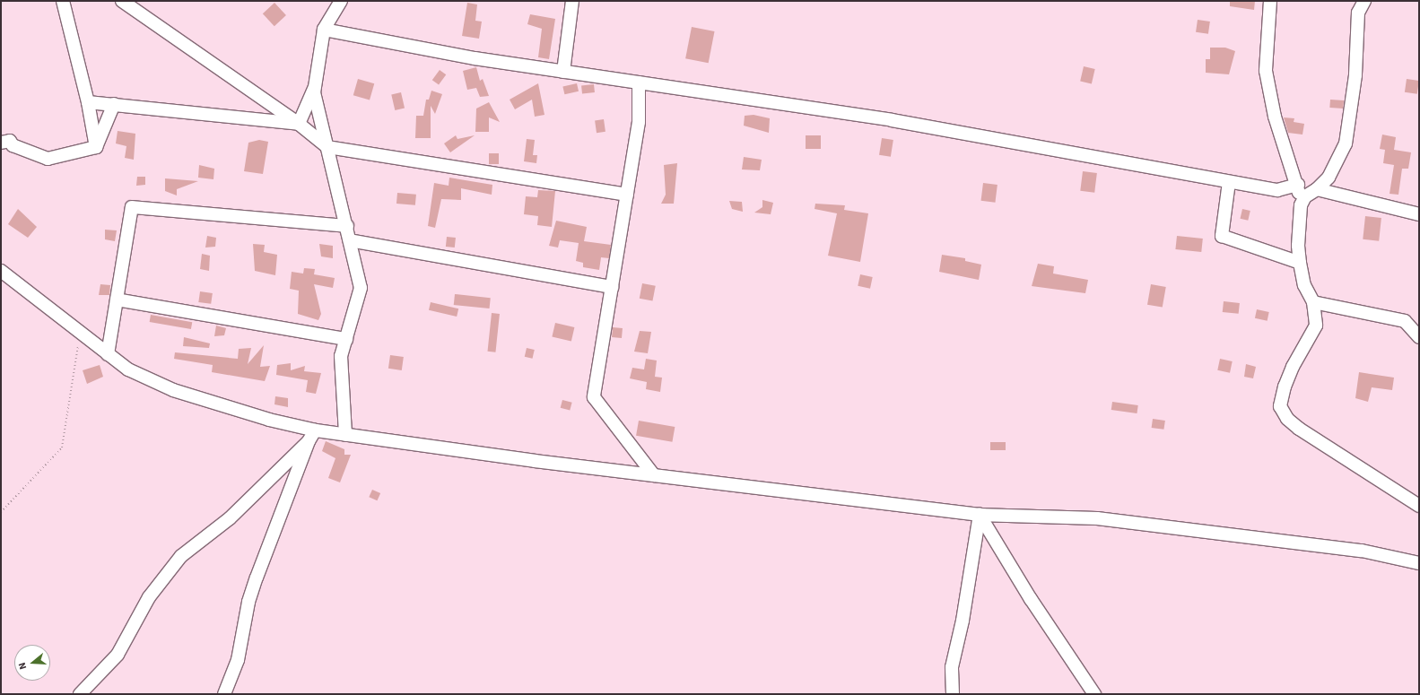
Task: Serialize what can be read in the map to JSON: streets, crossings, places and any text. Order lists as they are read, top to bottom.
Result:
{
  "north": "left"
}
